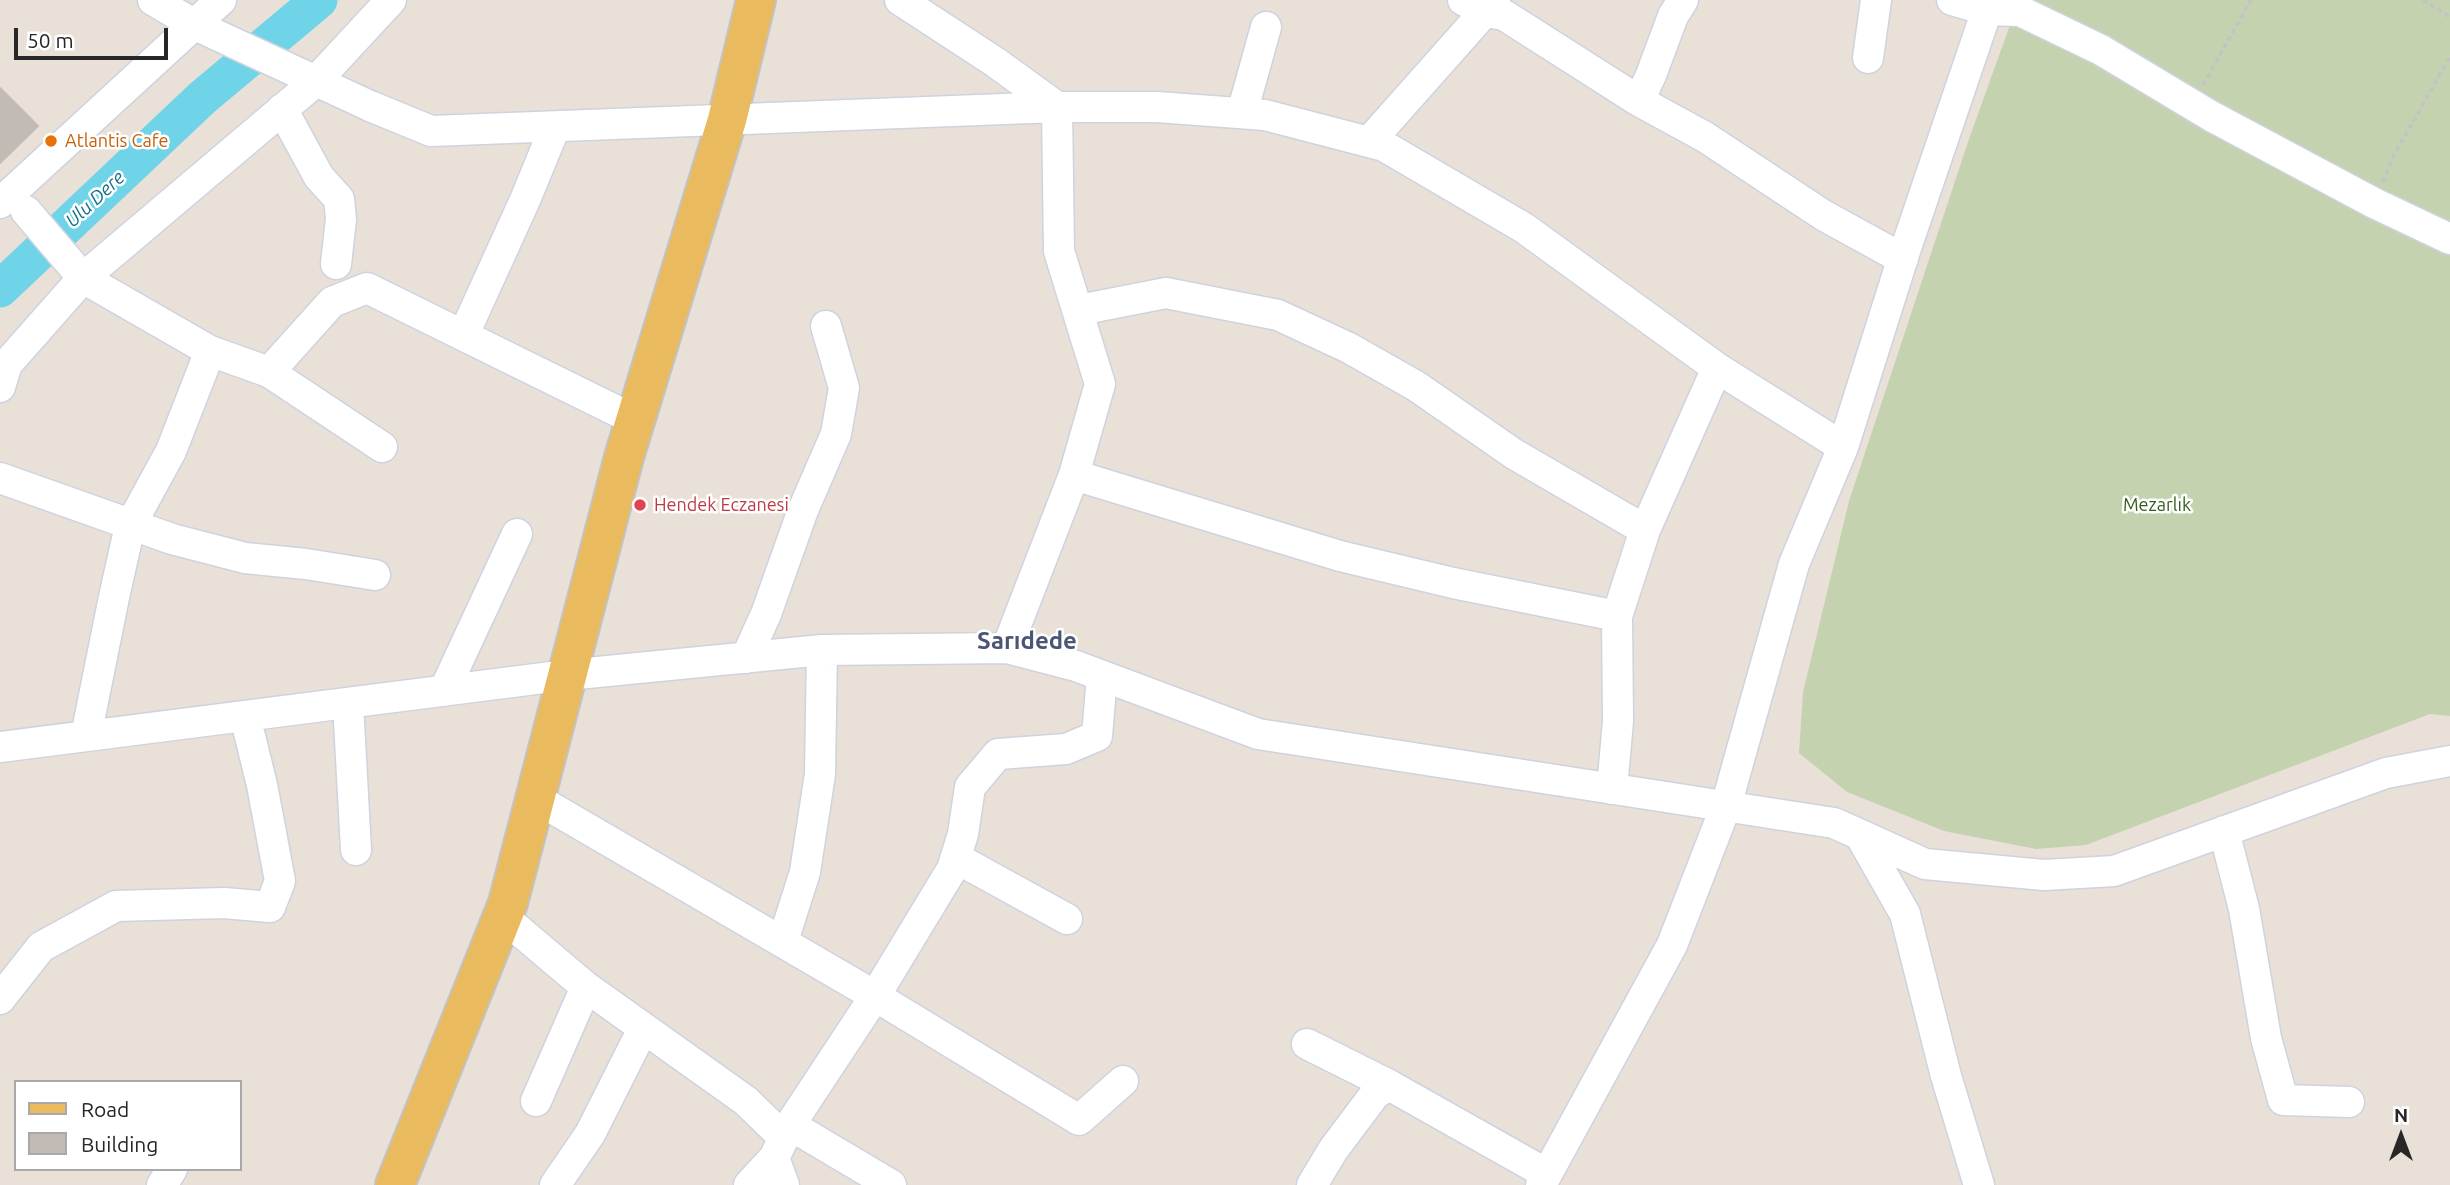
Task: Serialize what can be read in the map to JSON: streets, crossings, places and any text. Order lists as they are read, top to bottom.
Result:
{
  "districts": ["Sarıdede"],
  "water": ["Ulu Dere"],
  "parks": ["Mezarlık"],
  "places": ["Atlantis Cafe", "Hendek Eczanesi"],
  "legend": ["Road", "Building"],
  "scale_bar": "50 m",
  "north": "top"
}
